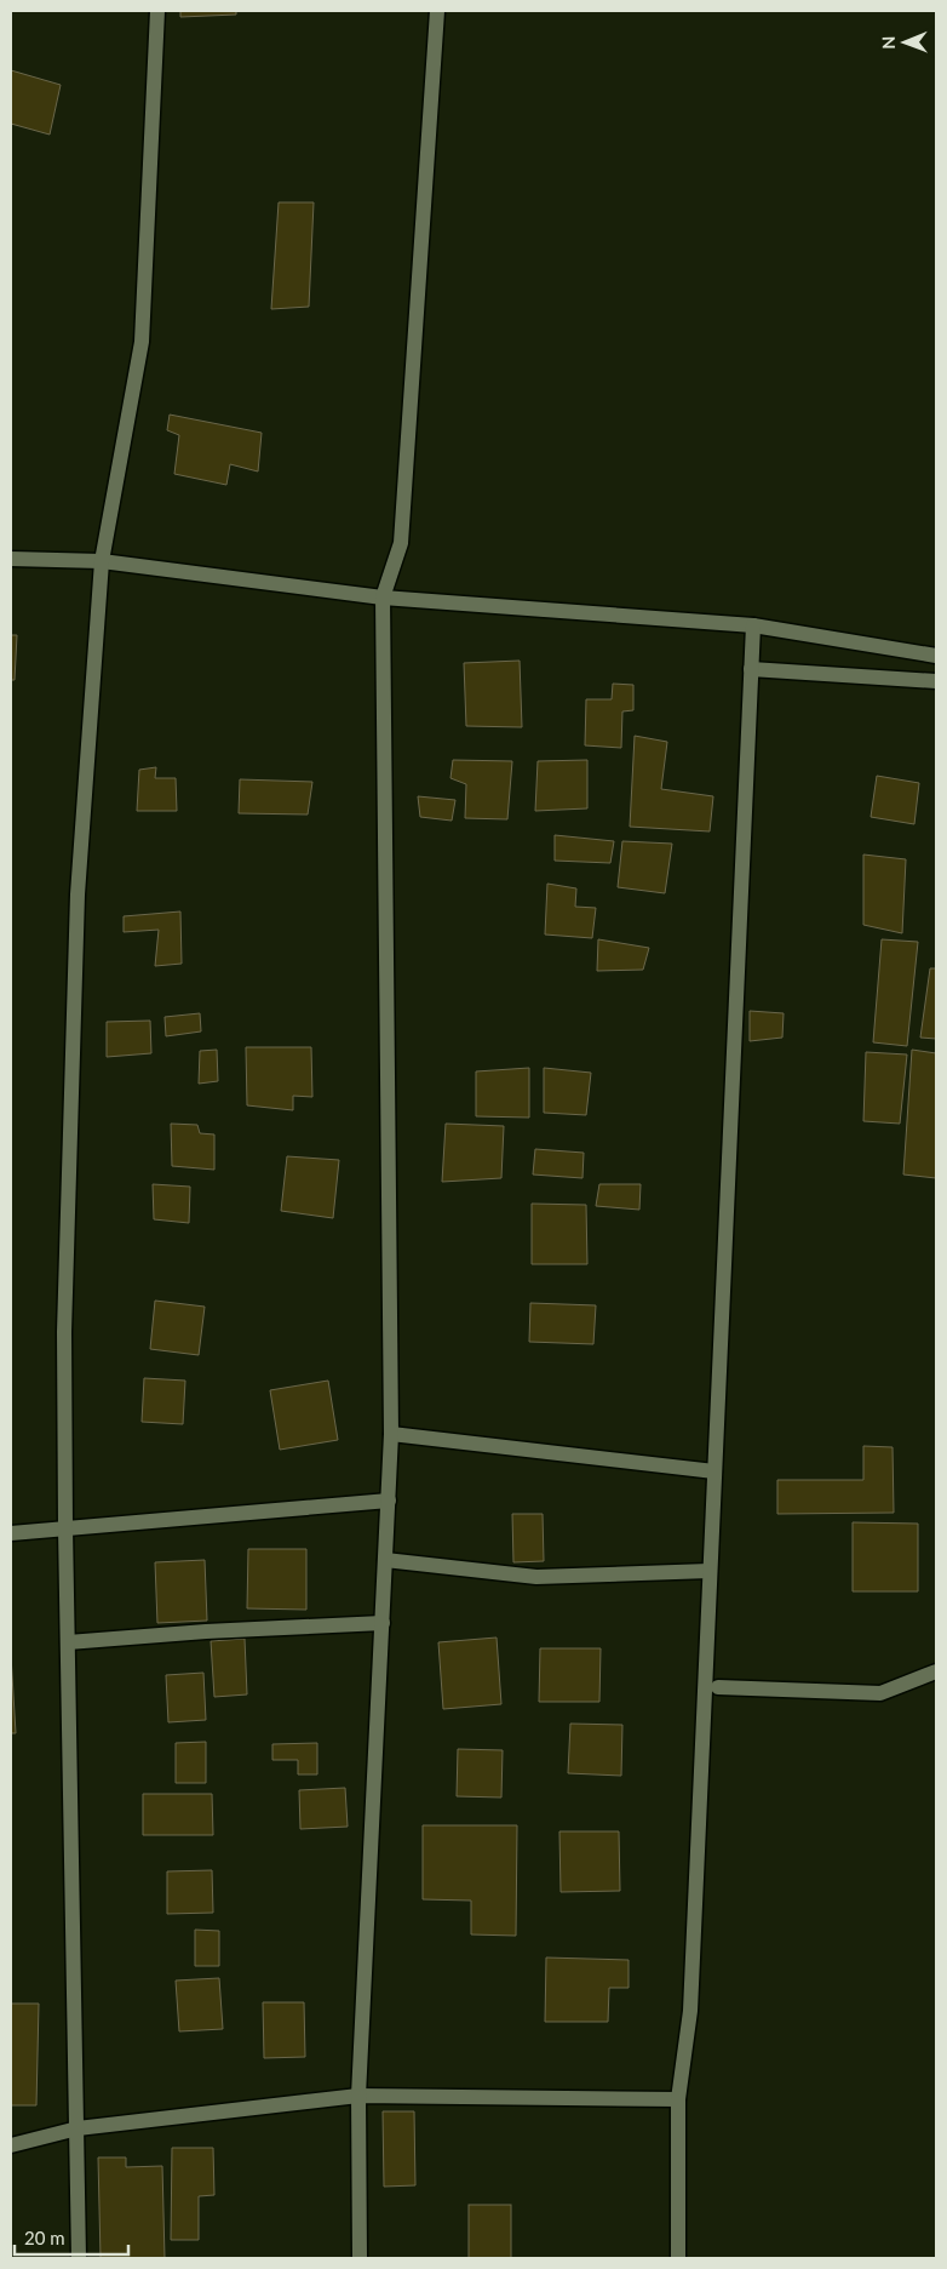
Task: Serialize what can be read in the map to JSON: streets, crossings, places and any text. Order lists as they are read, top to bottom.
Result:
{
  "scale_bar": "20 m",
  "north": "left"
}
